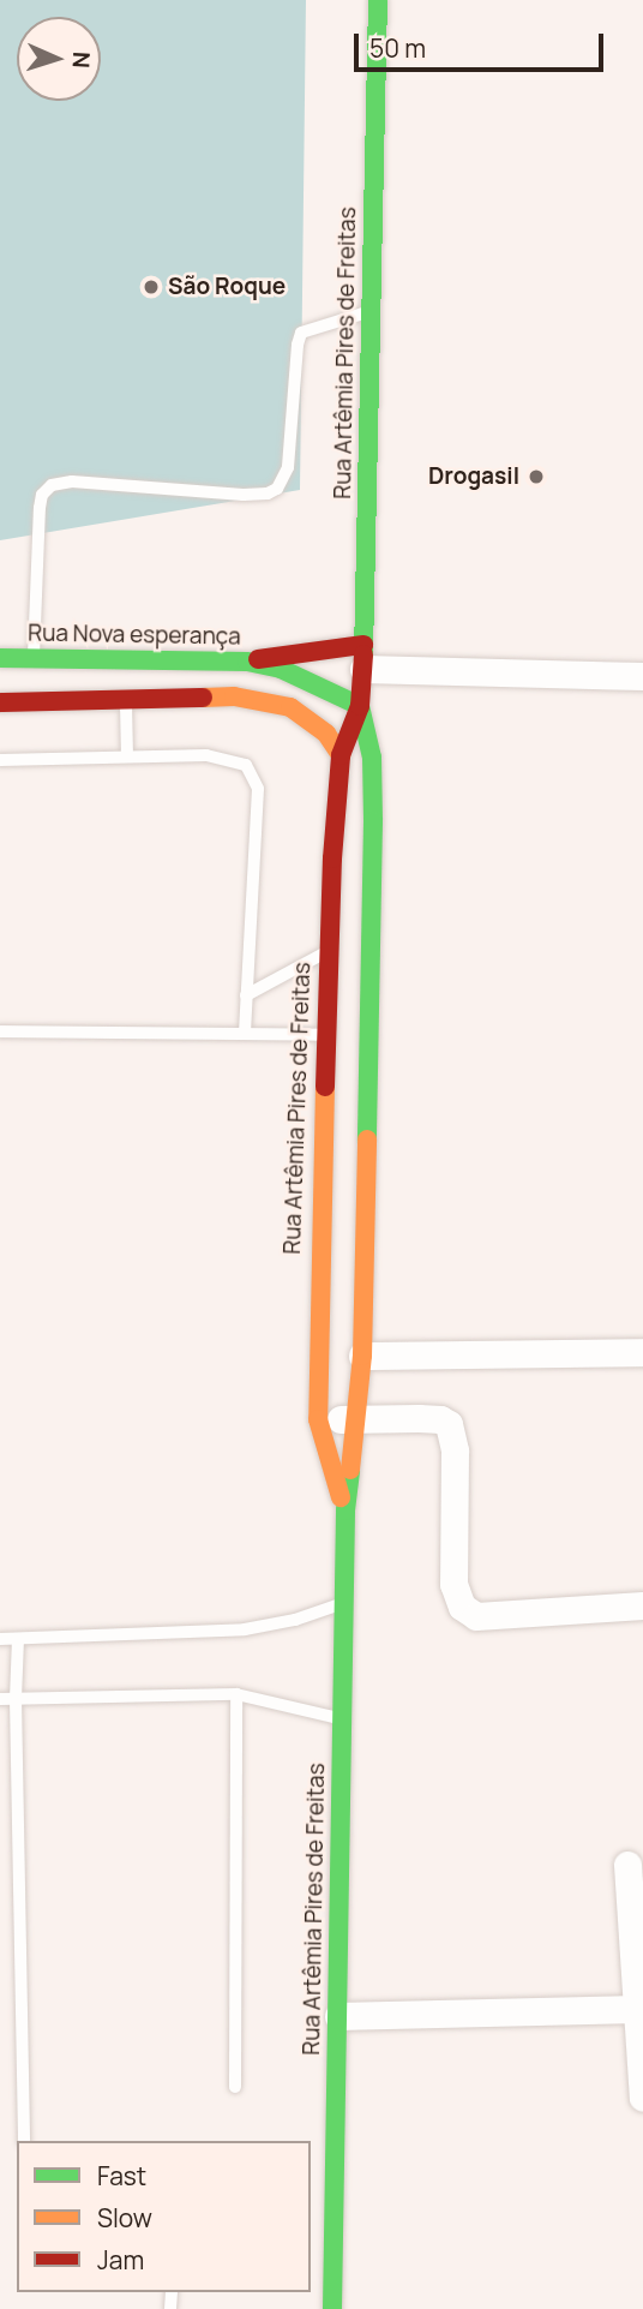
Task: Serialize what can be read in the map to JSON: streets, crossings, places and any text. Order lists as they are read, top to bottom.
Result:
{
  "streets": {
    "street": ["Rua Artêmia Pires de Freitas", "Rua Nova esperança"]
  },
  "crossings": [
    ["Rua Artêmia Pires de Freitas", "Rua Nova esperança"]
  ],
  "places": ["São Roque", "Drogasil"],
  "legend": ["Fast", "Slow", "Jam"],
  "scale_bar": "50 m",
  "north": "right"
}
